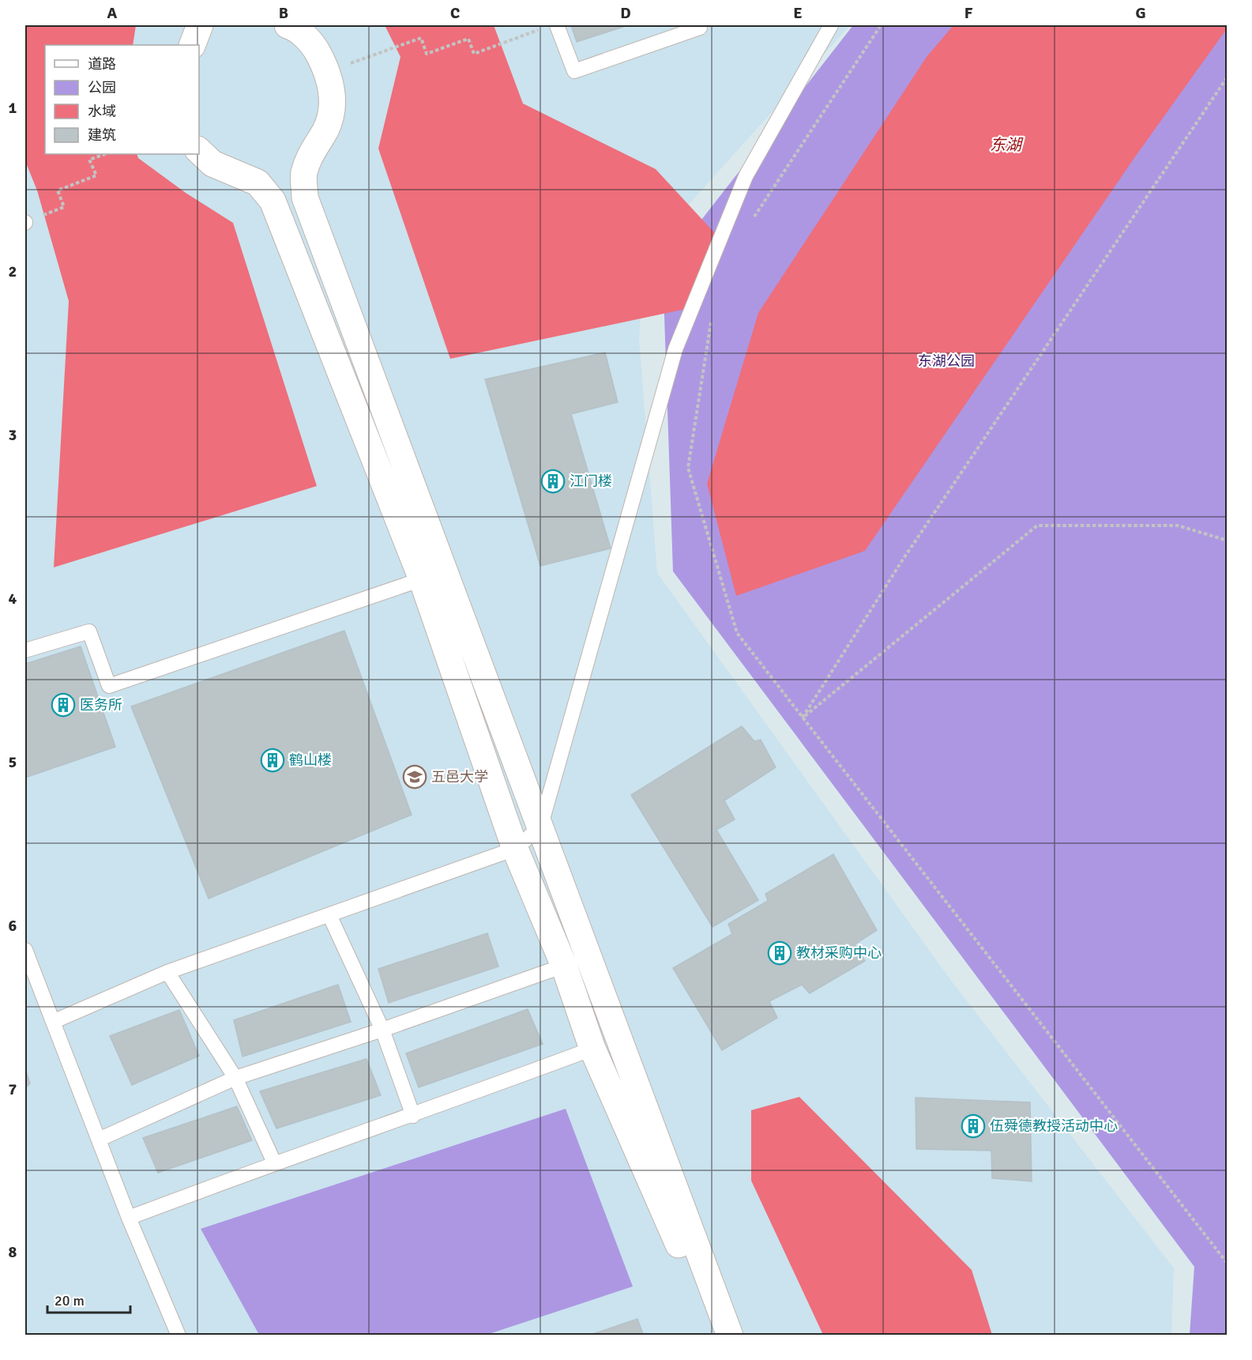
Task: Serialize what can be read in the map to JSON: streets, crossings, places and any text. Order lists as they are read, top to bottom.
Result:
{
  "water": ["东湖"],
  "parks": ["东湖公园"],
  "places": {
    "building": [
      "江门楼",
      "医务所",
      "鹤山楼",
      "教材采购中心",
      "伍舜德教授活动中心"
    ],
    "school or university": ["五邑大学"]
  },
  "legend": [
    "道路",
    "公园",
    "水域",
    "建筑"
  ],
  "scale_bar": "20 m",
  "grid": {
    "columns": [
      "A",
      "B",
      "C",
      "D",
      "E",
      "F",
      "G"
    ],
    "rows": [
      "1",
      "2",
      "3",
      "4",
      "5",
      "6",
      "7",
      "8"
    ]
  }
}
